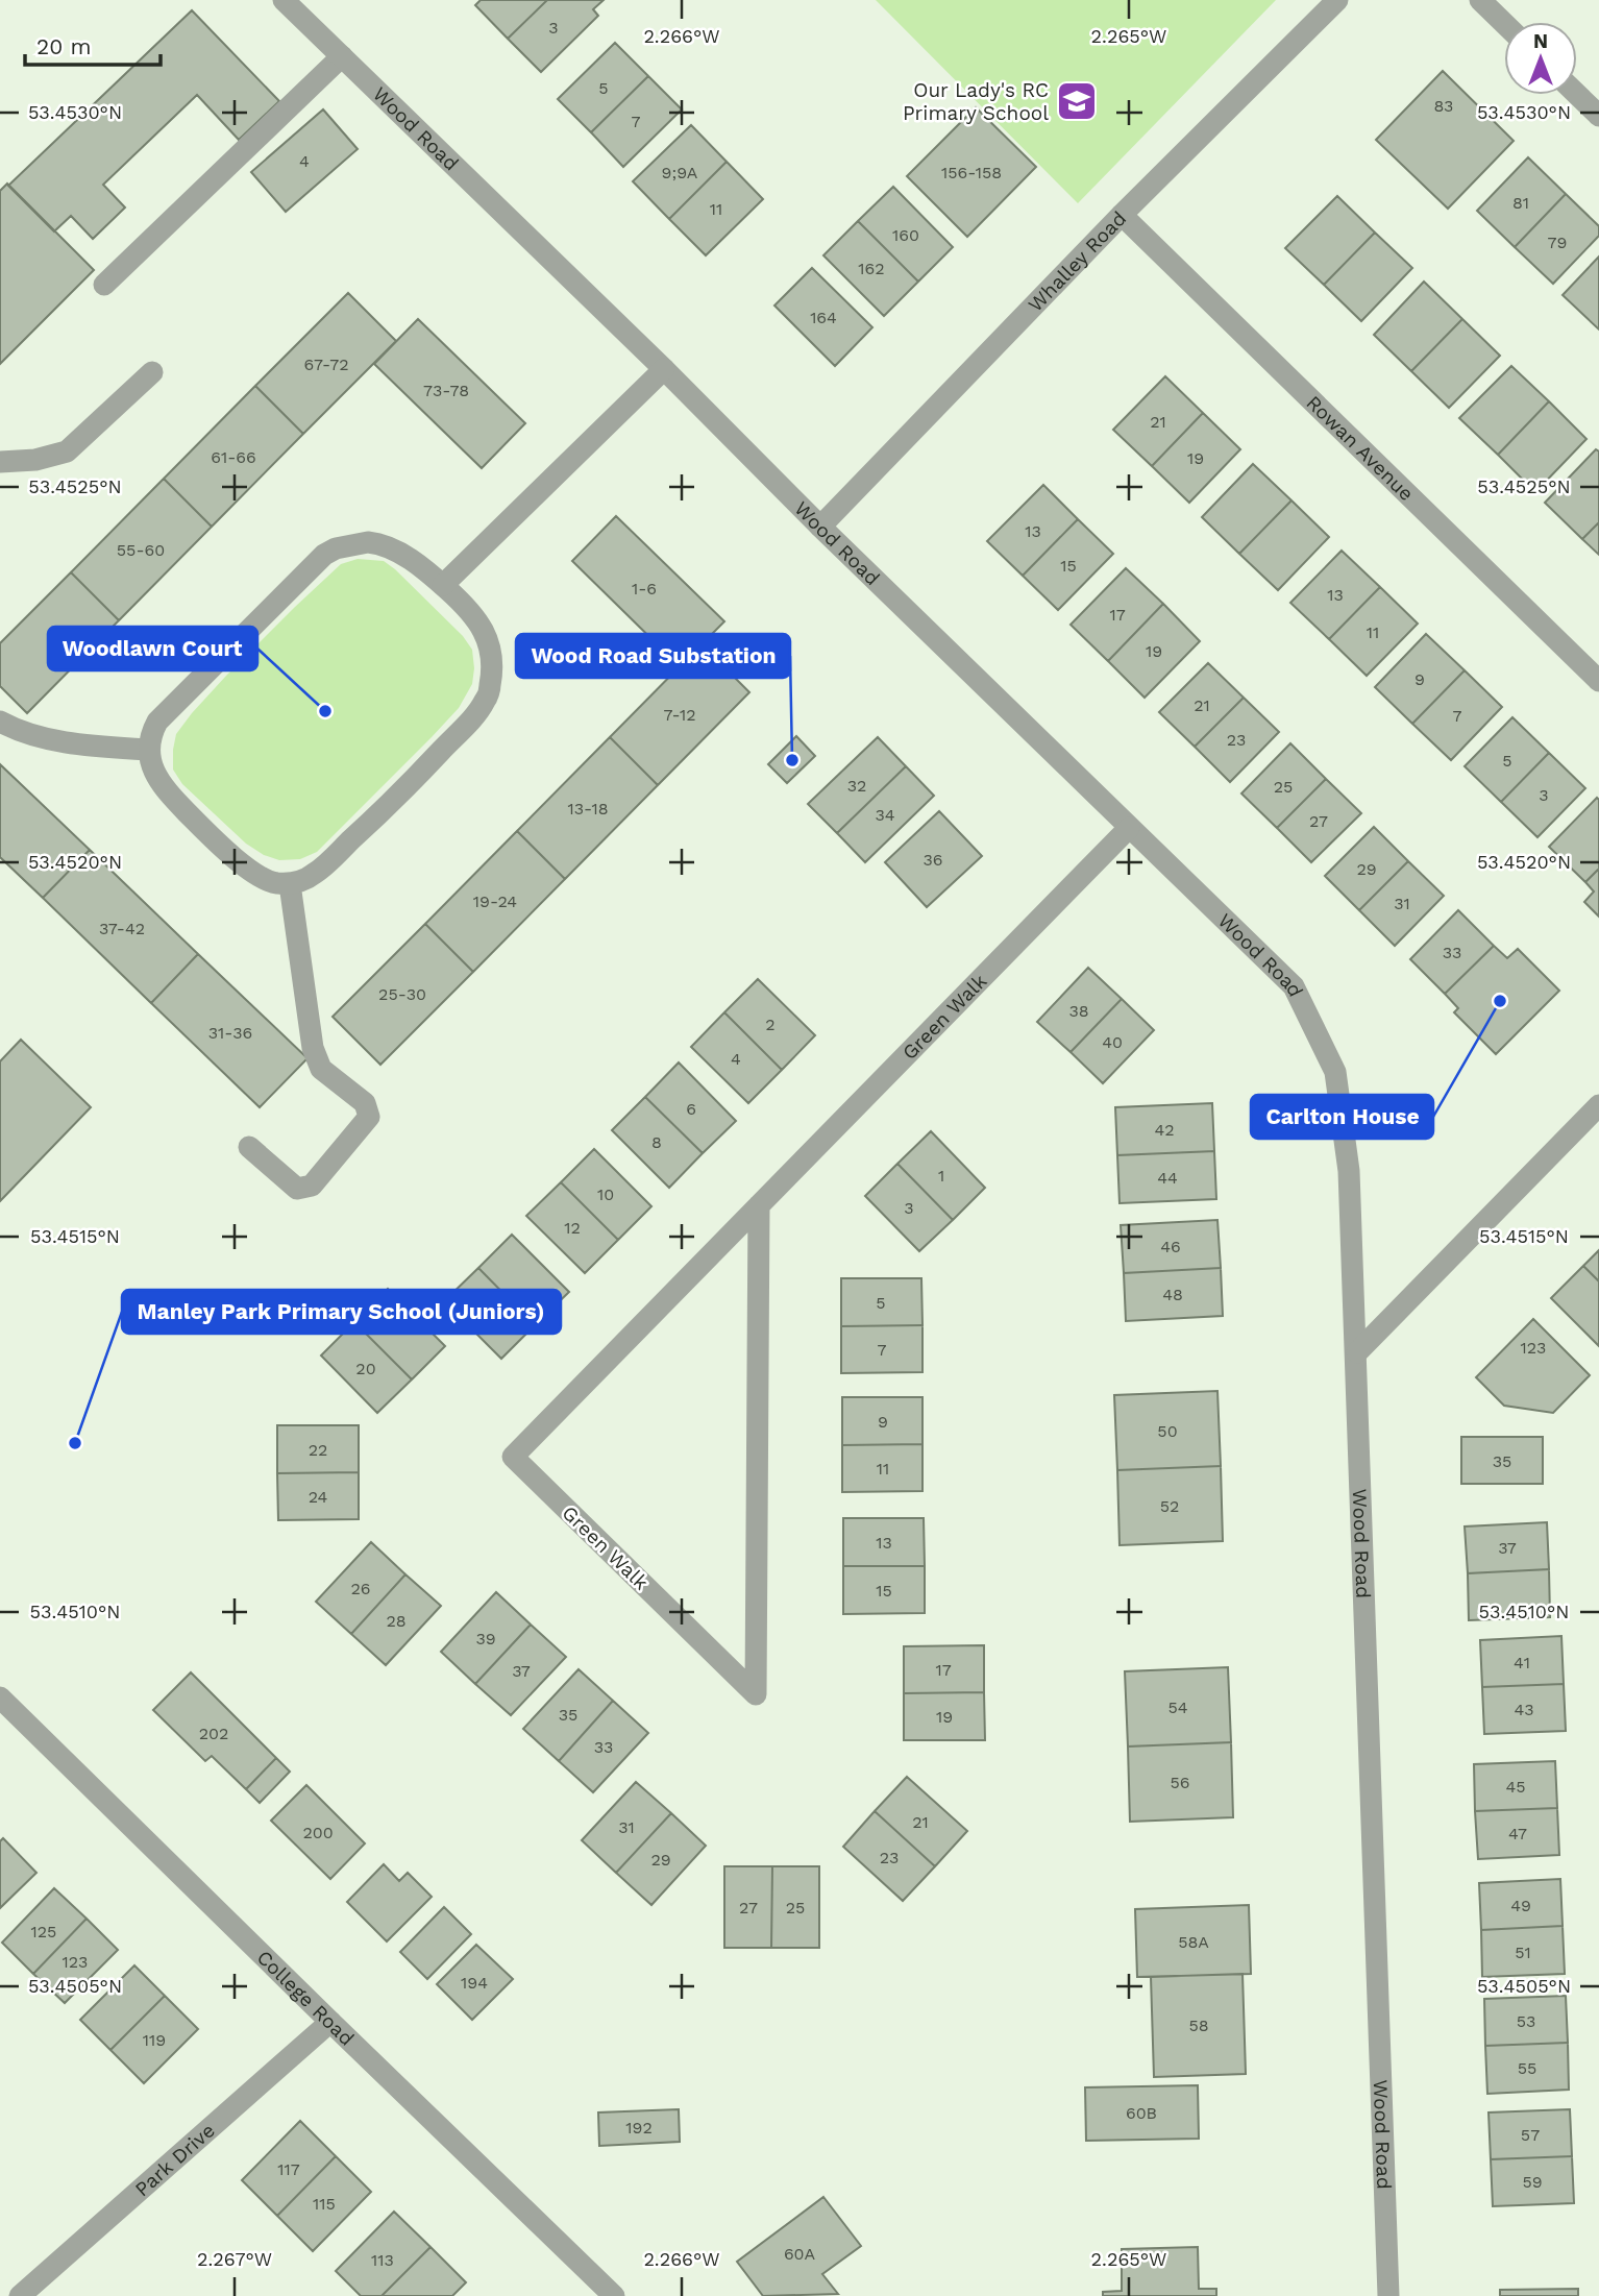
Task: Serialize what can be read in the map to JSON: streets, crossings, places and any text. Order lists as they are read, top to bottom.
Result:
{
  "streets": {
    "street": [
      "Wood Road",
      "Whalley Road",
      "Rowan Avenue",
      "Green Walk",
      "College Road",
      "Park Drive"
    ]
  },
  "crossings": [
    ["Wood Road", "Whalley Road"],
    ["Wood Road", "Green Walk"],
    ["Whalley Road", "Rowan Avenue"],
    ["College Road", "Park Drive"]
  ],
  "places": {
    "school or university": ["Our Lady's RC Primary School"],
    "other": [
      "Woodlawn Court",
      "Wood Road Substation",
      "Carlton House",
      "Manley Park Primary School (Juniors)"
    ]
  },
  "house_numbers": [
    "3",
    "5",
    "83",
    "7",
    "4",
    "9;9A",
    "156-158",
    "81",
    "11",
    "160",
    "79",
    "162",
    "164",
    "67-72",
    "73-78",
    "21",
    "61-66",
    "19",
    "13",
    "55-60",
    "15",
    "1-6",
    "13",
    "17",
    "11",
    "19",
    "9",
    "21",
    "7-12",
    "7",
    "23",
    "5",
    "32",
    "25",
    "3",
    "13-18",
    "34",
    "27",
    "36",
    "29",
    "19-24",
    "31",
    "37-42",
    "33",
    "25-30",
    "38",
    "2",
    "31-36",
    "40",
    "4",
    "6",
    "42",
    "8",
    "1",
    "44",
    "10",
    "3",
    "12",
    "46",
    "48",
    "5",
    "123",
    "7",
    "20",
    "9",
    "50",
    "22",
    "35",
    "11",
    "24",
    "52",
    "13",
    "37",
    "26",
    "15",
    "28",
    "39",
    "41",
    "17",
    "37",
    "54",
    "43",
    "35",
    "19",
    "202",
    "33",
    "56",
    "45",
    "21",
    "31",
    "200",
    "47",
    "23",
    "29",
    "49",
    "27",
    "25",
    "125",
    "58A",
    "51",
    "123",
    "194",
    "53",
    "58",
    "119",
    "55",
    "60B",
    "192",
    "57",
    "117",
    "59",
    "115",
    "60A",
    "113"
  ],
  "scale_bar": "20 m",
  "north": "top",
  "coordinates": [
    "2.266°W",
    "2.265°W",
    "53.4530°N",
    "53.4525°N",
    "53.4520°N",
    "53.4515°N",
    "53.4510°N",
    "53.4505°N",
    "2.267°W"
  ]
}
